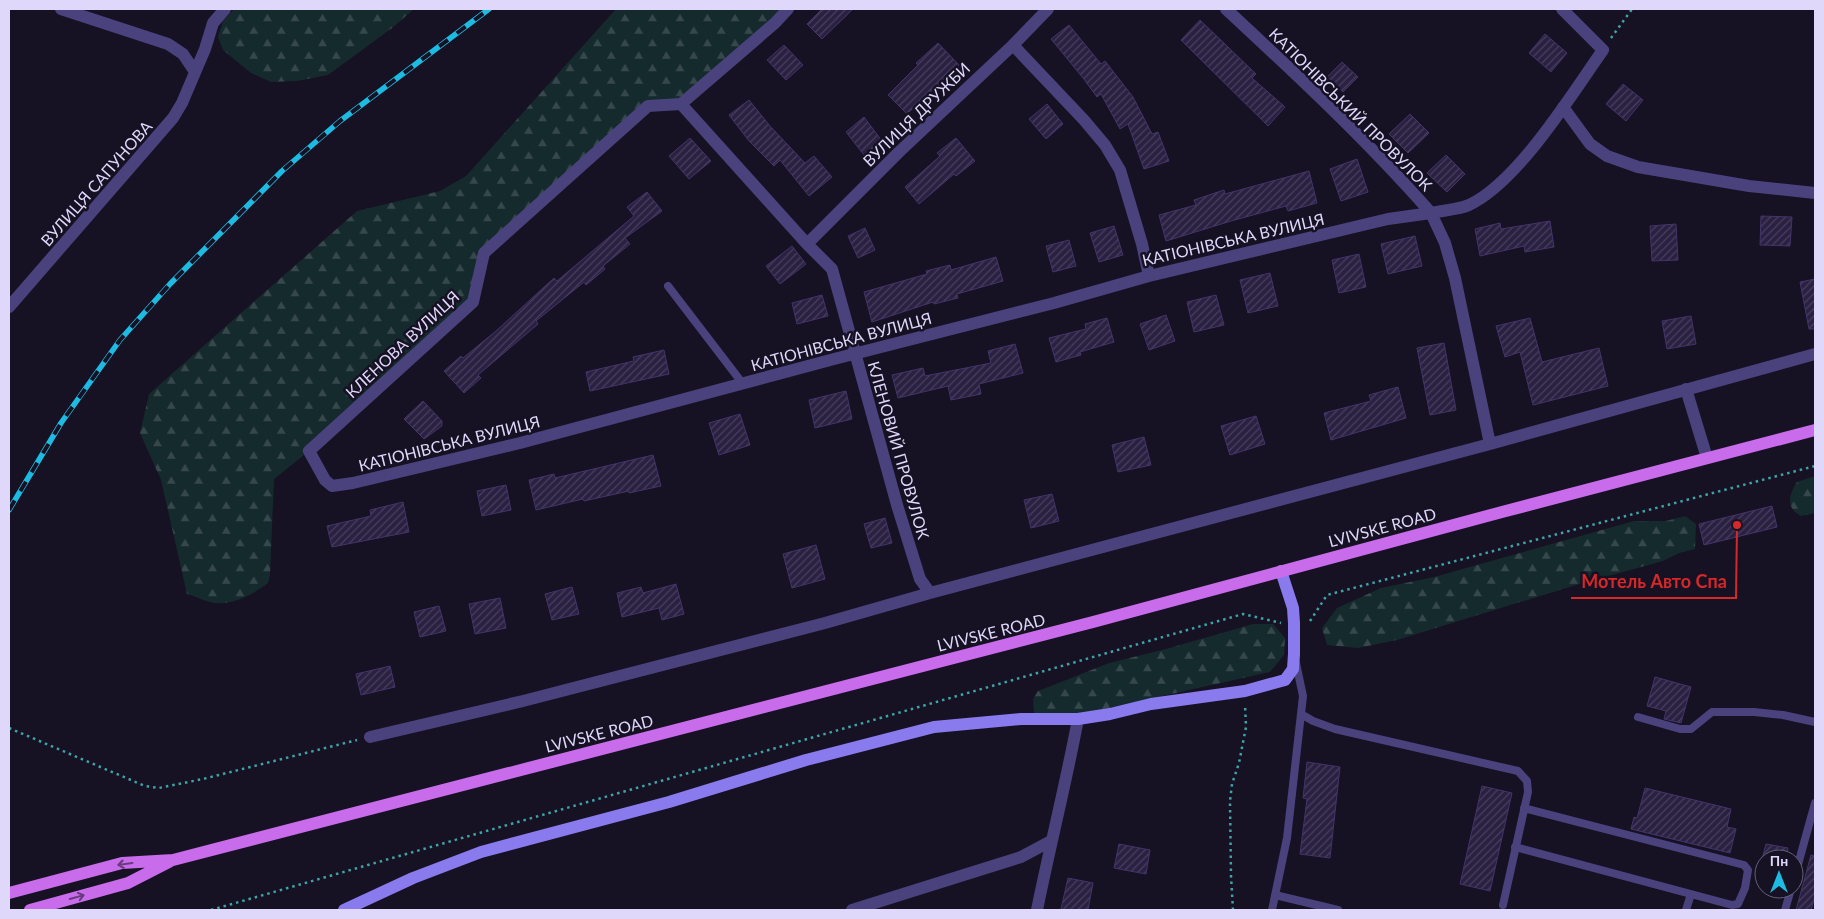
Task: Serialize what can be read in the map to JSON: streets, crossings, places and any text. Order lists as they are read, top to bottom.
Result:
{
  "streets": {
    "main road": ["LVIVSKE ROAD"],
    "street": [
      "КАТІОНІВСЬКИЙ ПРОВУЛОК",
      "ВУЛИЦЯ ДРУЖБИ",
      "ВУЛИЦЯ САПУНОВА",
      "КАТІОНІВСЬКА ВУЛИЦЯ",
      "КЛЕНОВА ВУЛИЦЯ",
      "КЛЕНОВИЙ ПРОВУЛОК"
    ]
  },
  "crossings": [
    ["КАТІОНІВСЬКИЙ ПРОВУЛОК", "КАТІОНІВСЬКА ВУЛИЦЯ"],
    ["ВУЛИЦЯ ДРУЖБИ", "КЛЕНОВИЙ ПРОВУЛОК"],
    ["КАТІОНІВСЬКА ВУЛИЦЯ", "КЛЕНОВА ВУЛИЦЯ"],
    ["КАТІОНІВСЬКА ВУЛИЦЯ", "КЛЕНОВИЙ ПРОВУЛОК"],
    ["КЛЕНОВА ВУЛИЦЯ", "КЛЕНОВИЙ ПРОВУЛОК"]
  ],
  "places": ["Мотель Авто Спа"],
  "north": "top"
}
